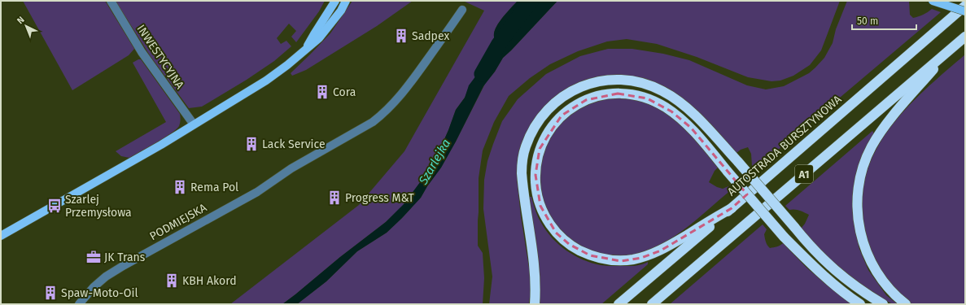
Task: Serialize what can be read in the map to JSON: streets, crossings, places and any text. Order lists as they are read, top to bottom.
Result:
{
  "streets": {
    "highway": ["AUTOSTRADA BURSZTYNOWA", "A1"],
    "street": ["INWESTYCYJNA", "PODMIEJSKA"]
  },
  "water": ["Szarlejka"],
  "places": {
    "building": [
      "Sadpex",
      "Cora",
      "Lack Service",
      "Rema Pol",
      "Progress M&T",
      "KBH Akord",
      "Spaw-Moto-Oil"
    ],
    "bus stop": ["Szarlej Przemysłowa"],
    "office": ["JK Trans"]
  },
  "scale_bar": "50 m",
  "north": "top left"
}
